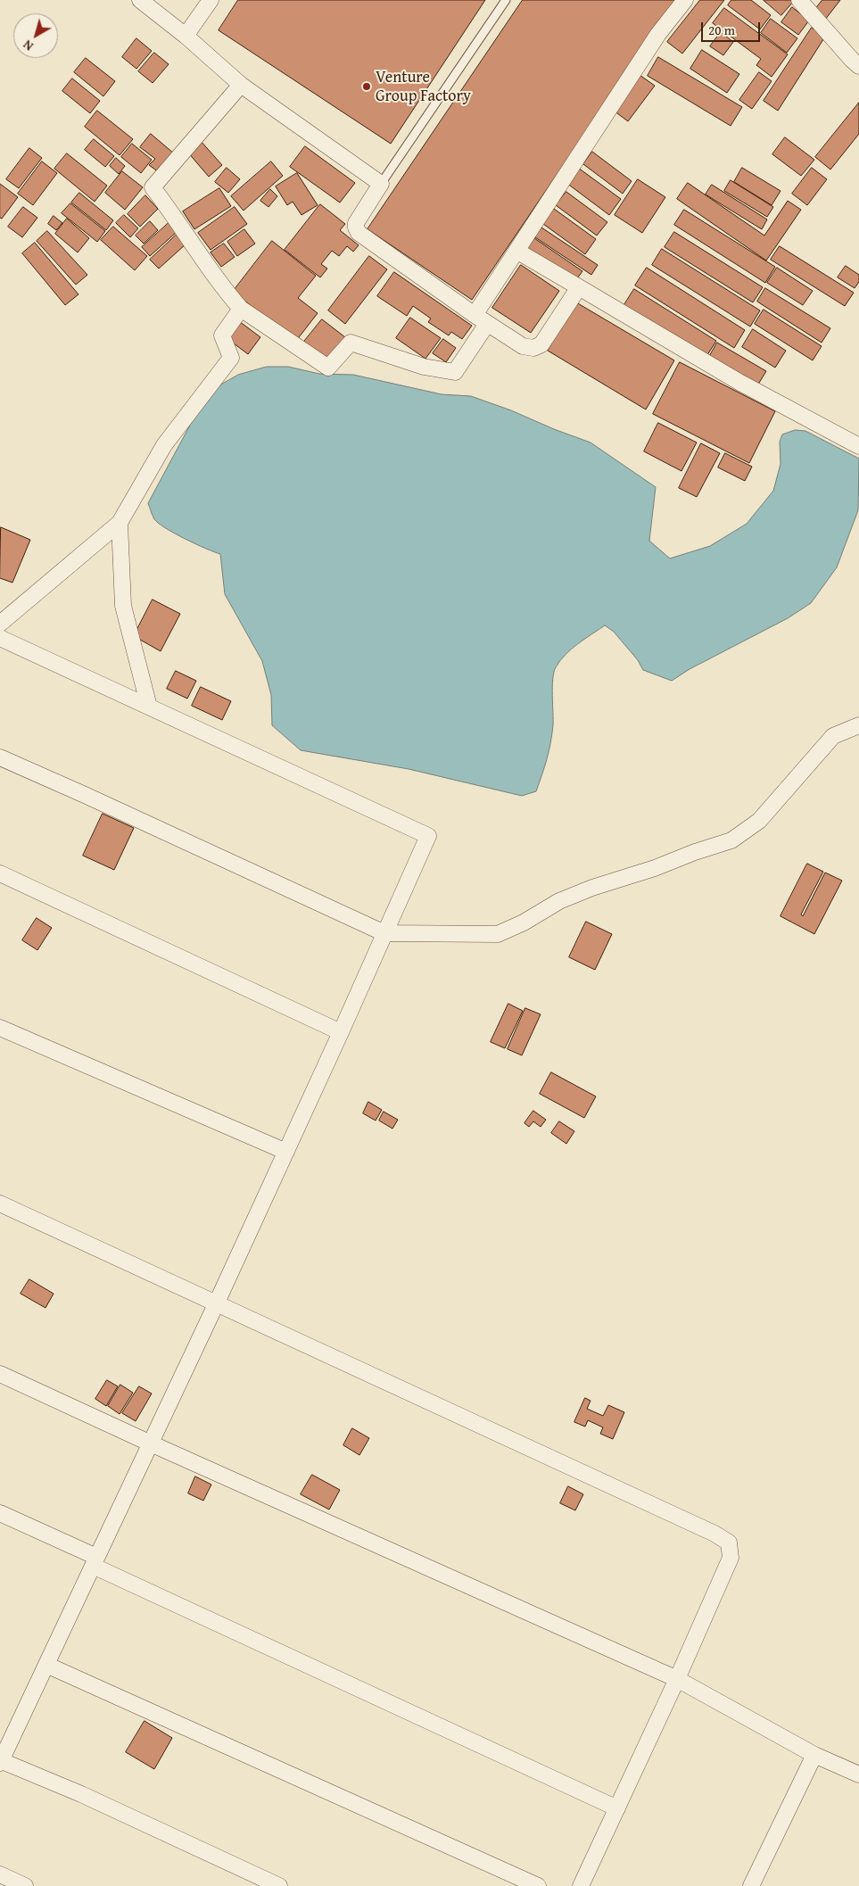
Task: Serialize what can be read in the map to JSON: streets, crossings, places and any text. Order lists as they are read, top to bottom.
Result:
{
  "places": ["Venture Group Factory"],
  "scale_bar": "20 m",
  "north": "bottom left"
}
